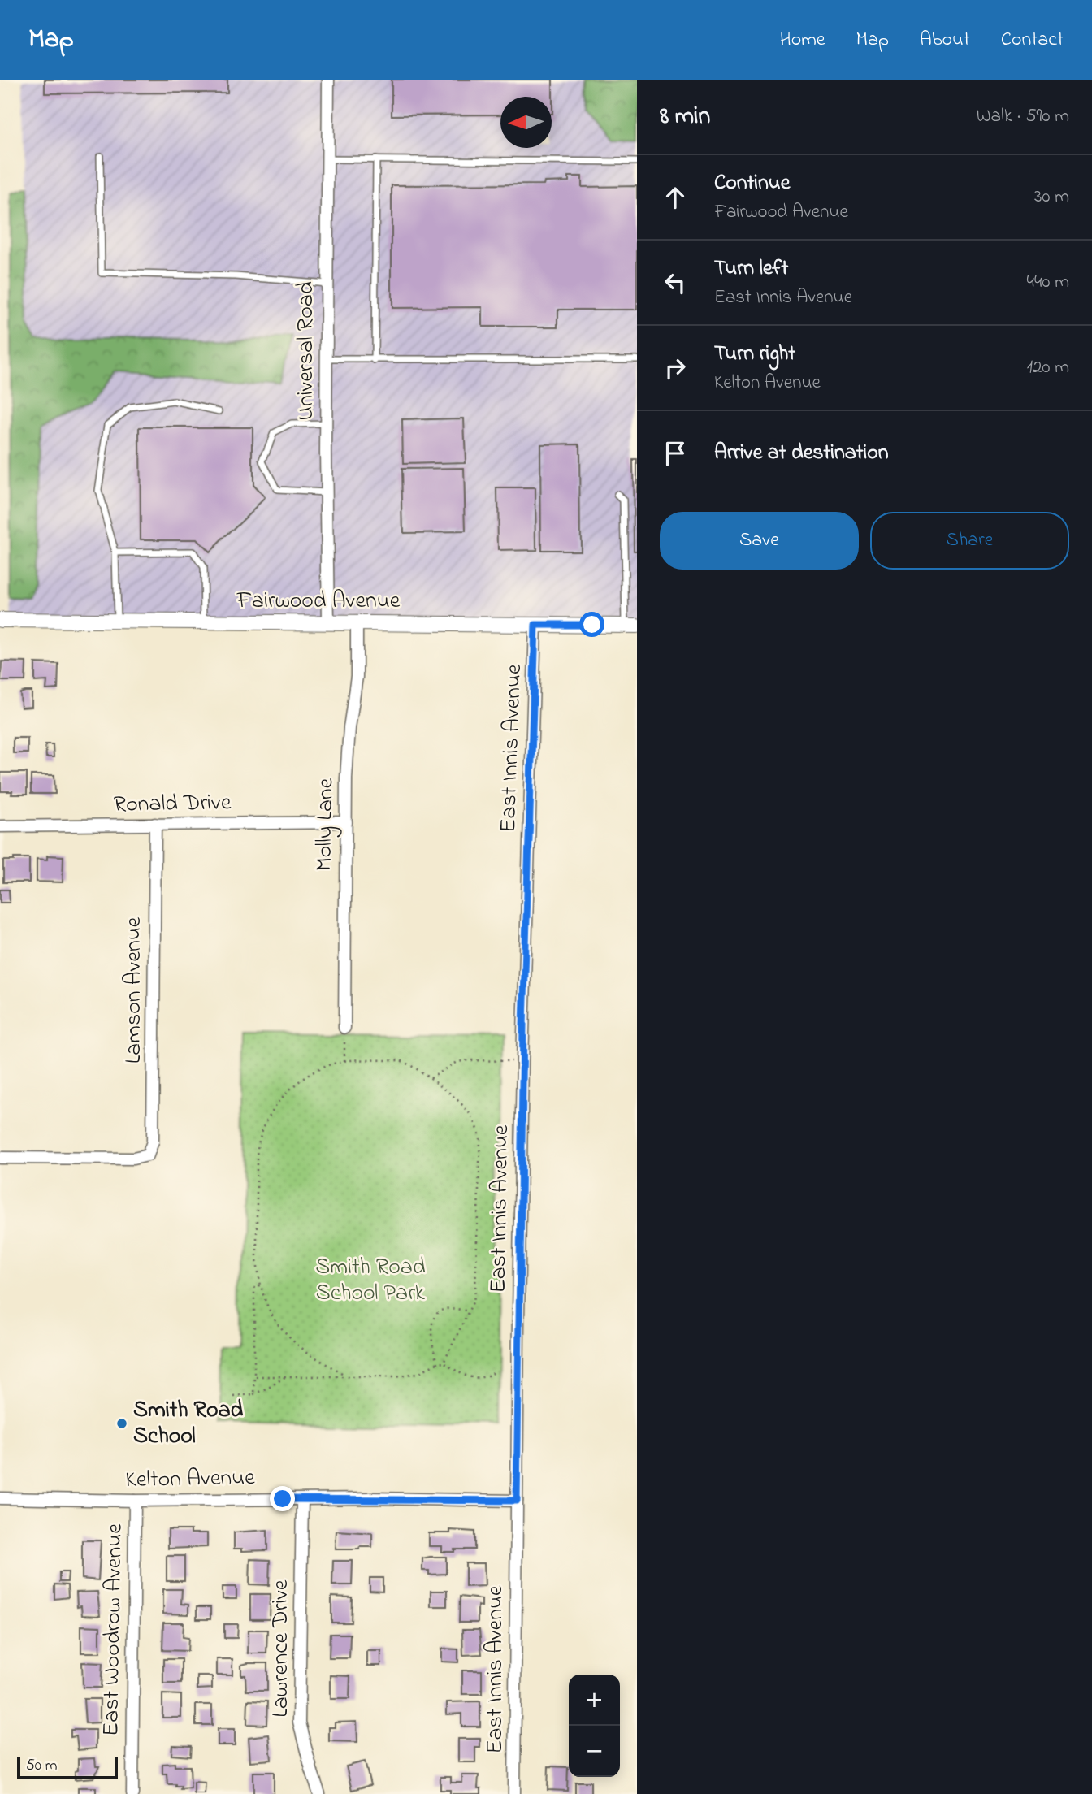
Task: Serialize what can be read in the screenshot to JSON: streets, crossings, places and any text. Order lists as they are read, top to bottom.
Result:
{
  "streets": {
    "street": [
      "Universal Road",
      "Fairwood Avenue",
      "East Innis Avenue",
      "Ronald Drive",
      "Molly Lane",
      "Lamson Avenue",
      "Kelton Avenue",
      "East Woodrow Avenue",
      "Lawrence Drive"
    ]
  },
  "crossings": [
    ["Universal Road", "Fairwood Avenue"],
    ["Fairwood Avenue", "East Innis Avenue"],
    ["Fairwood Avenue", "Molly Lane"],
    ["East Innis Avenue", "Kelton Avenue"],
    ["Ronald Drive", "Molly Lane"],
    ["Ronald Drive", "Lamson Avenue"],
    ["Kelton Avenue", "East Woodrow Avenue"],
    ["Kelton Avenue", "Lawrence Drive"]
  ],
  "parks": ["Smith Road School Park"],
  "places": ["Smith Road School"],
  "scale_bar": "50 m",
  "north": "left",
  "page": {
    "header": "Map",
    "nav": [
      "Home",
      "Map",
      "About",
      "Contact"
    ],
    "heading": ["8 min", "Walk · 590 m"],
    "list": [
      ["Continue", "Fairwood Avenue", "30 m"],
      ["Turn left", "East Innis Avenue", "440 m"],
      ["Turn right", "Kelton Avenue", "120 m"],
      "Arrive at destination"
    ],
    "buttons": ["Save", "Share"],
    "map_buttons": ["+", "−"],
    "scale": "50 m"
  }
}
